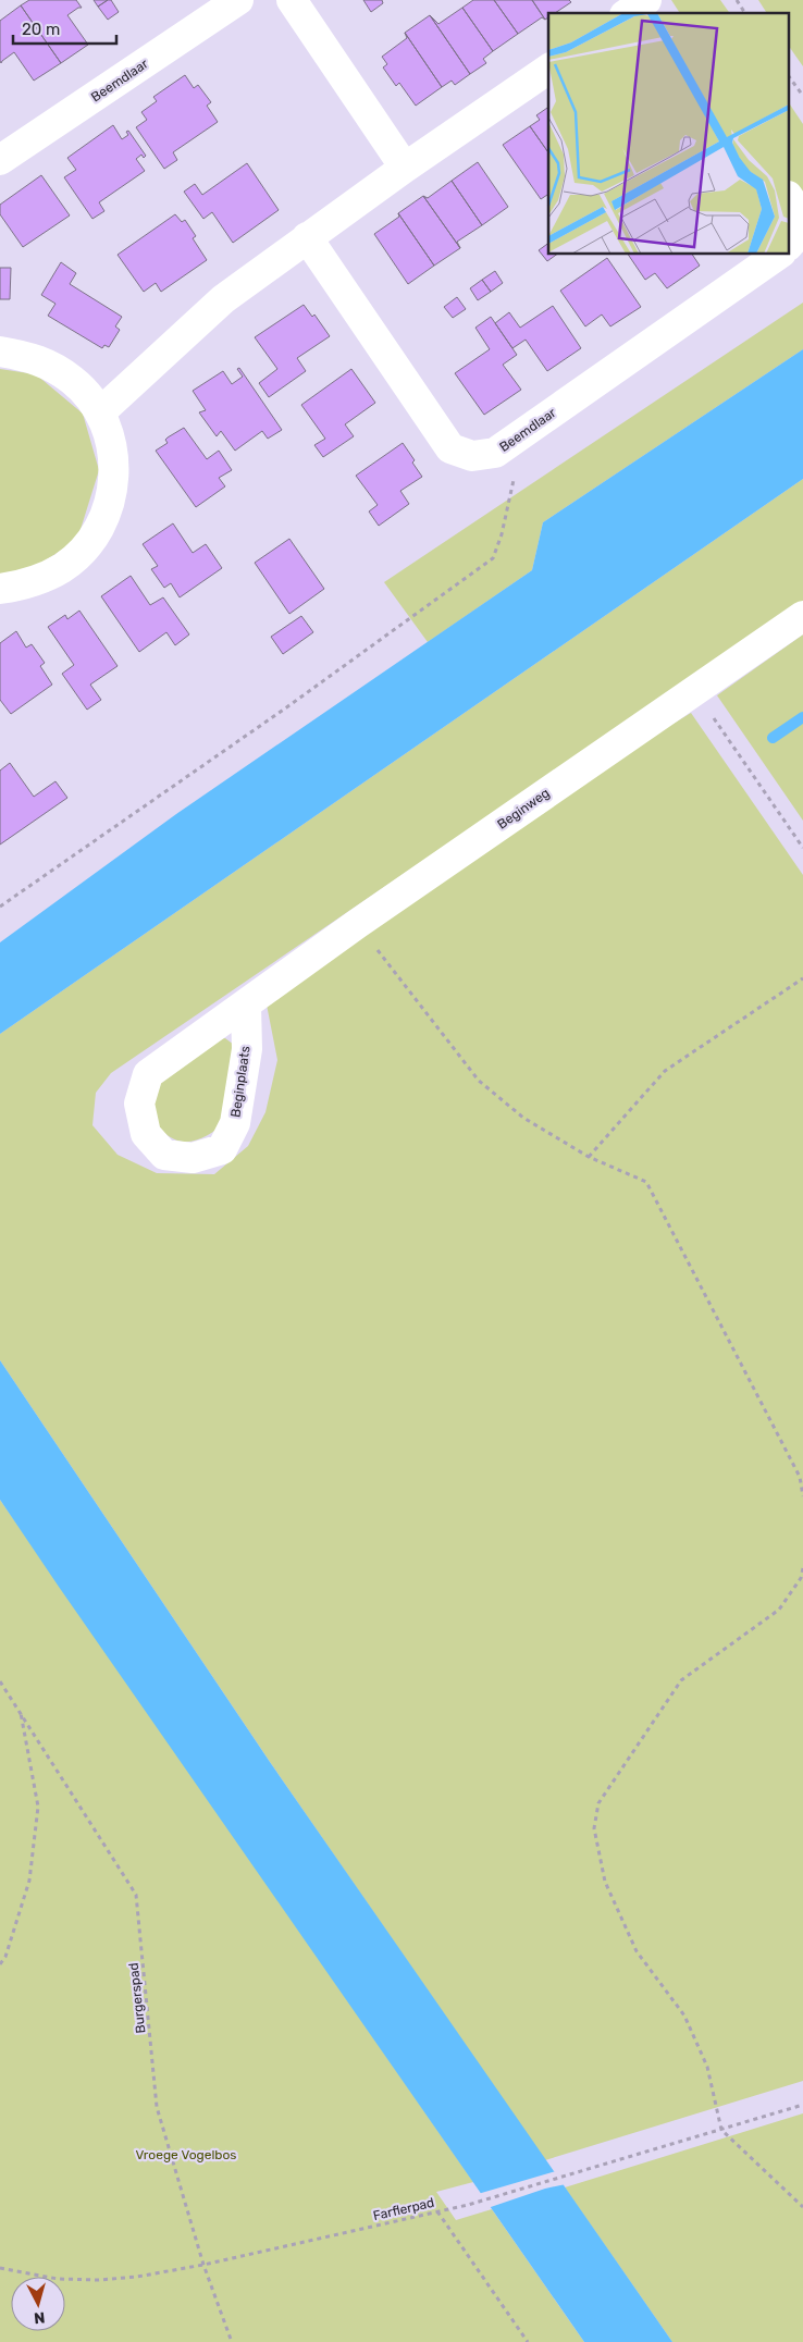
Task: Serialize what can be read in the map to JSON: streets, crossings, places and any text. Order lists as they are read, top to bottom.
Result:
{
  "streets": {
    "street": ["Beemdlaar", "Beginweg", "Beginplaats"],
    "path": ["Burgerspad", "Farflerpad"]
  },
  "crossings": [
    ["Beginweg", "Beginplaats"],
    ["Burgerspad", "Farflerpad"]
  ],
  "parks": ["Vroege Vogelbos"],
  "scale_bar": "20 m",
  "north": "bottom"
}
